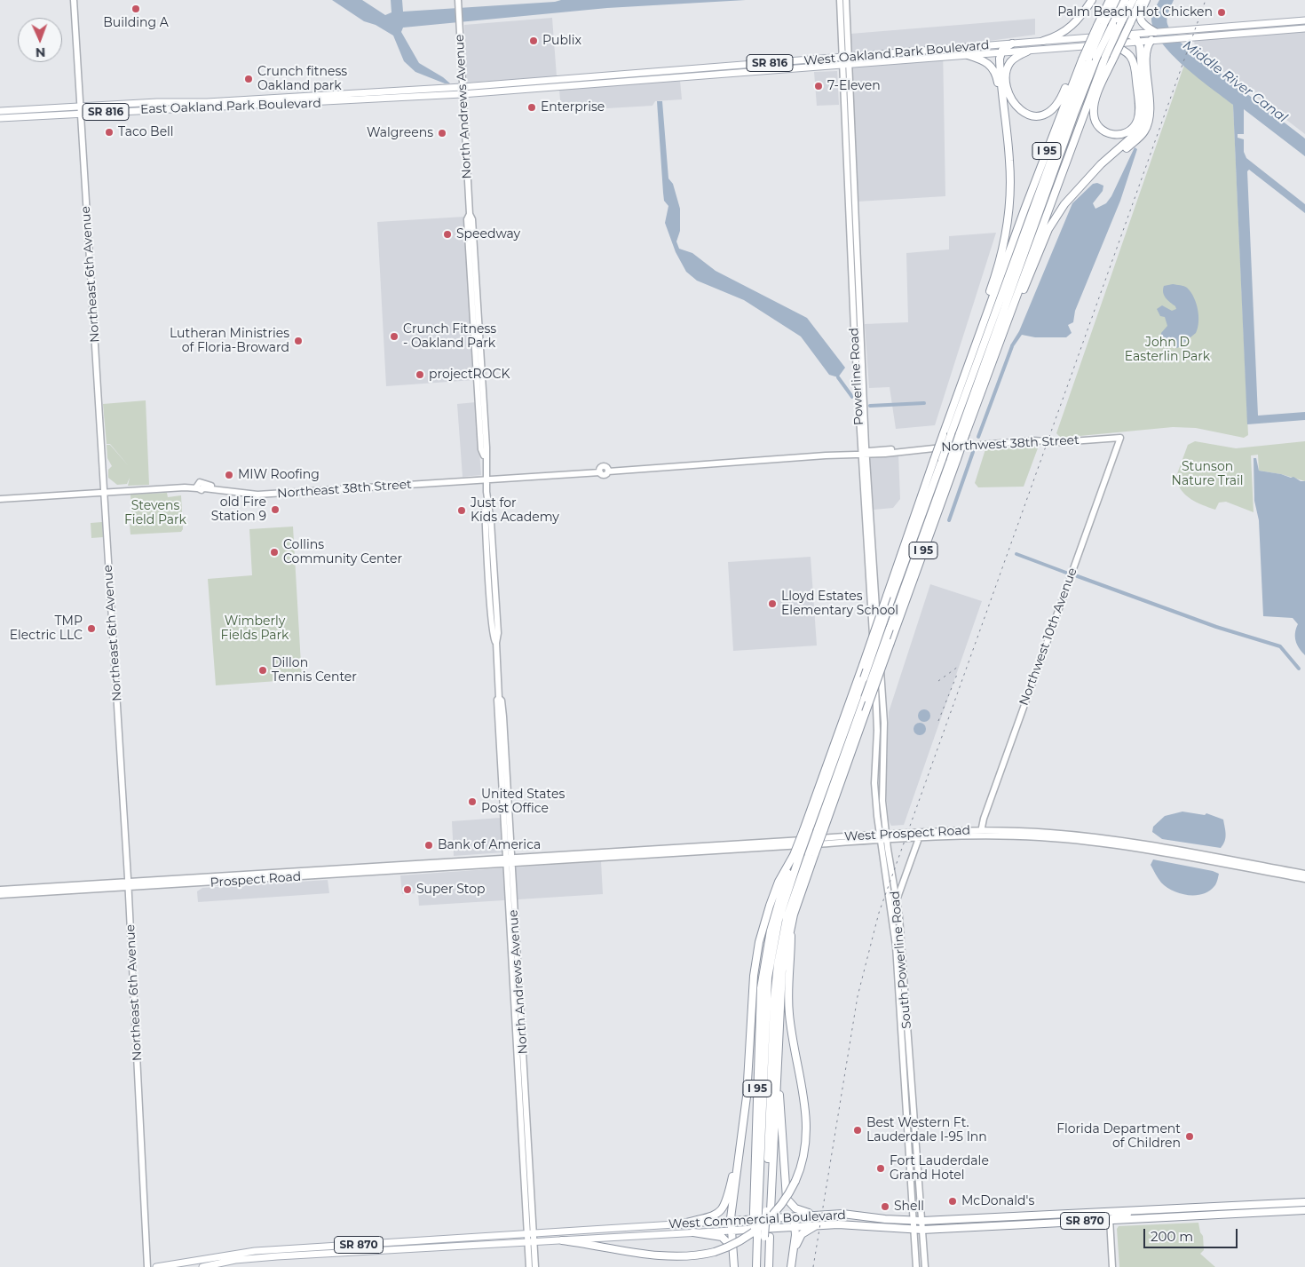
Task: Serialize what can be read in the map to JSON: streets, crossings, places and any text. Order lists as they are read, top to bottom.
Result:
{
  "streets": {
    "highway": ["I 95", "West Commercial Boulevard", "SR 870"],
    "main road": [
      "West Oakland Park Boulevard",
      "SR 816",
      "East Oakland Park Boulevard",
      "North Andrews Avenue",
      "Northeast 6th Avenue",
      "Powerline Road",
      "Northwest 38th Street",
      "Northeast 38th Street",
      "Northwest 10th Avenue",
      "West Prospect Road",
      "Prospect Road",
      "South Powerline Road"
    ]
  },
  "crossings": [
    ["West Oakland Park Boulevard", "East Oakland Park Boulevard"],
    ["West Oakland Park Boulevard", "North Andrews Avenue"],
    ["West Oakland Park Boulevard", "Powerline Road"],
    ["East Oakland Park Boulevard", "North Andrews Avenue"],
    ["East Oakland Park Boulevard", "Northeast 6th Avenue"],
    ["North Andrews Avenue", "Northwest 38th Street"],
    ["North Andrews Avenue", "Northeast 38th Street"],
    ["North Andrews Avenue", "West Prospect Road"],
    ["North Andrews Avenue", "Prospect Road"],
    ["North Andrews Avenue", "West Commercial Boulevard"],
    ["North Andrews Avenue", "SR 870"],
    ["Northeast 6th Avenue", "Northeast 38th Street"],
    ["Northeast 6th Avenue", "Prospect Road"],
    ["Powerline Road", "Northwest 38th Street"],
    ["Powerline Road", "South Powerline Road"],
    ["Northwest 38th Street", "Northeast 38th Street"],
    ["Northwest 38th Street", "Northwest 10th Avenue"],
    ["Northwest 10th Avenue", "West Prospect Road"],
    ["West Prospect Road", "Prospect Road"],
    ["West Prospect Road", "South Powerline Road"],
    ["South Powerline Road", "West Commercial Boulevard"],
    ["West Commercial Boulevard", "SR 870"]
  ],
  "water": ["Middle River Canal"],
  "parks": [
    "John D Easterlin Park",
    "Stunson Nature Trail",
    "Stevens Field Park",
    "Wimberly Fields Park"
  ],
  "places": [
    "Building A",
    "Palm Beach Hot Chicken",
    "Publix",
    "Crunch fitness Oakland park",
    "7-Eleven",
    "Enterprise",
    "Taco Bell",
    "Walgreens",
    "Speedway",
    "Crunch Fitness - Oakland Park",
    "Lutheran Ministries of Floria-Broward",
    "projectROCK",
    "MIW Roofing",
    "old Fire Station 9",
    "Just for Kids Academy",
    "Collins Community Center",
    "Lloyd Estates Elementary School",
    "TMP Electric LLC",
    "Dillon Tennis Center",
    "United States Post Office",
    "Bank of America",
    "Super Stop",
    "Best Western Ft. Lauderdale I-95 Inn",
    "Florida Department of Children",
    "Fort Lauderdale Grand Hotel",
    "McDonald's",
    "Shell"
  ],
  "scale_bar": "200 m",
  "north": "bottom"
}
